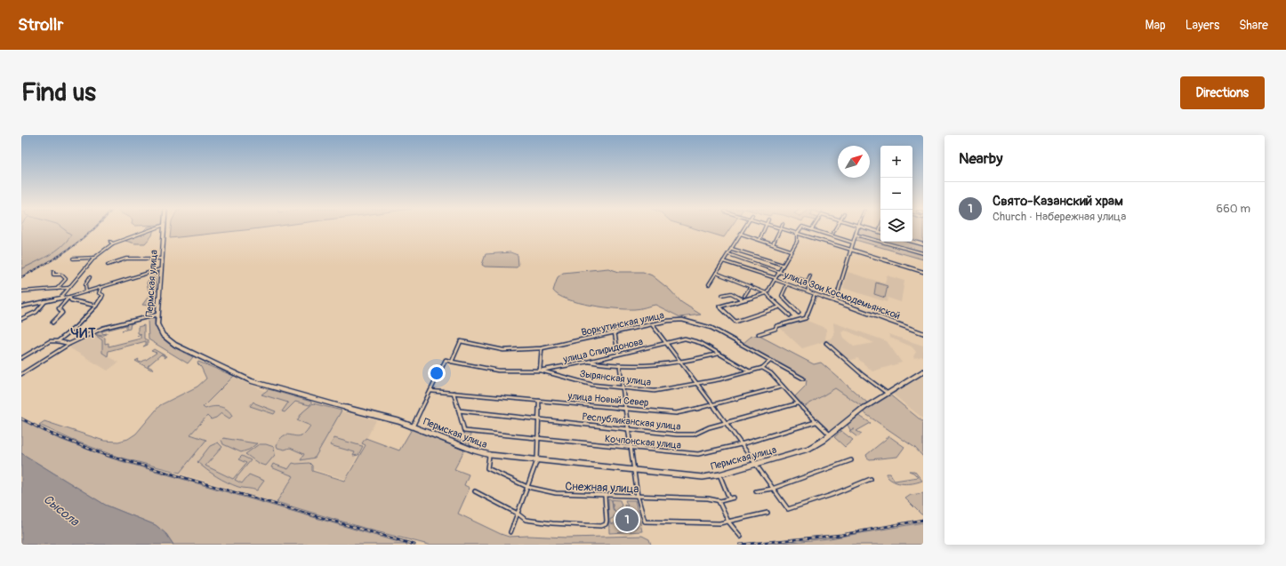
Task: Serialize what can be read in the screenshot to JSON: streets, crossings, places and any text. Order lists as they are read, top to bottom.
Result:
{
  "streets": {
    "main road": ["Пермская улица"],
    "street": [
      "улица Зои Космодемьянской",
      "Воркутинская улица",
      "улица Спиридонова",
      "Зырянская улица",
      "улица Новый Север",
      "Республиканская улица",
      "Кочпонская улица",
      "Снежная улица"
    ]
  },
  "crossings": [
    ["Пермская улица", "Снежная улица"],
    ["Воркутинская улица", "улица Спиридонова"],
    ["Воркутинская улица", "Зырянская улица"],
    ["улица Спиридонова", "Зырянская улица"],
    ["Республиканская улица", "Кочпонская улица"]
  ],
  "districts": ["ЧИТ"],
  "water": ["Сысола"],
  "north": "top right",
  "page": {
    "header": "Strollr",
    "nav": ["Map", "Layers", "Share"],
    "buttons": "Directions",
    "title": "Find us",
    "heading": "Nearby",
    "map_buttons": ["+", "−"],
    "list": [
      {
        "mark": "1",
        "name": "Свято-Казанский храм",
        "note": "Church · Набережная улица",
        "value": "660 m"
      }
    ],
    "pins": "1"
  }
}
